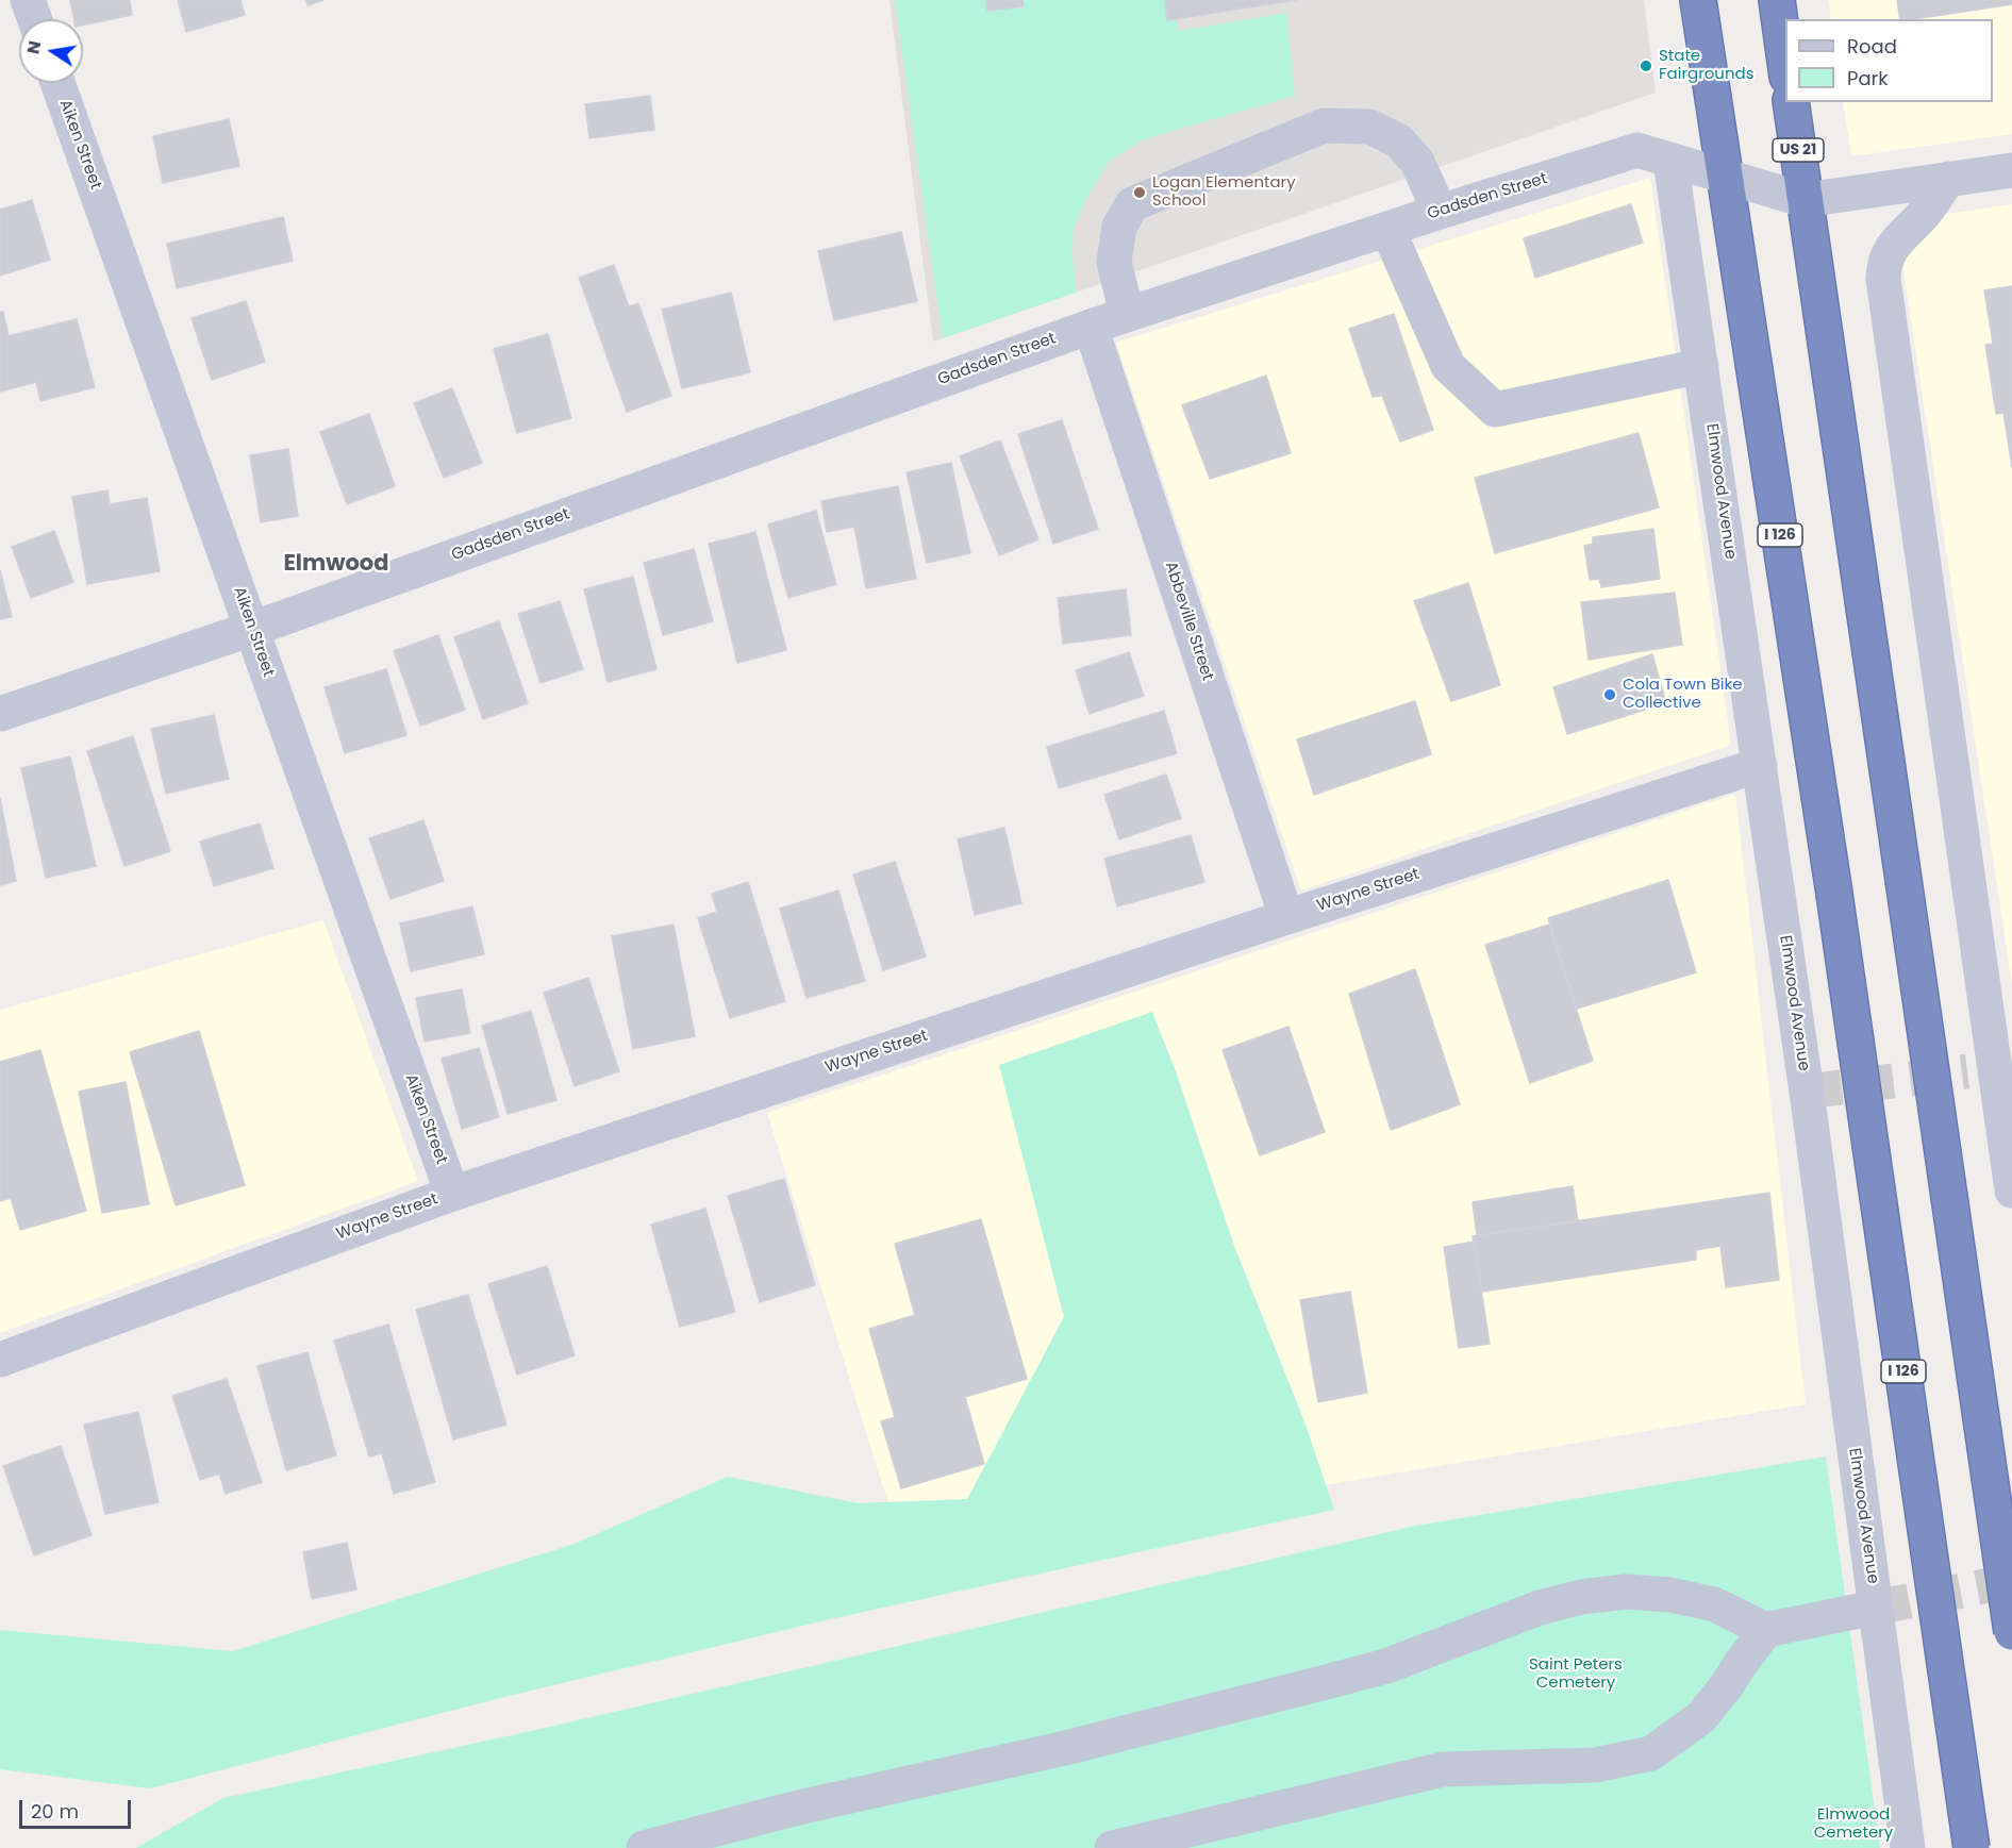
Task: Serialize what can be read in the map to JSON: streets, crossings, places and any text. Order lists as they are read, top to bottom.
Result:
{
  "streets": {
    "highway": ["US 21", "I 126"],
    "street": [
      "Aiken Street",
      "Gadsden Street",
      "Elmwood Avenue",
      "Abbeville Street",
      "Wayne Street"
    ]
  },
  "crossings": [
    ["Aiken Street", "Gadsden Street"],
    ["Aiken Street", "Wayne Street"],
    ["US 21", "Gadsden Street"],
    ["Gadsden Street", "Elmwood Avenue"],
    ["Gadsden Street", "I 126"],
    ["Gadsden Street", "Abbeville Street"],
    ["Elmwood Avenue", "Wayne Street"],
    ["Abbeville Street", "Wayne Street"]
  ],
  "districts": ["Elmwood"],
  "parks": ["Saint Peters Cemetery", "Elmwood Cemetery"],
  "places": ["State Fairgrounds", "Logan Elementary School", "Cola Town Bike Collective"],
  "legend": ["Road", "Park"],
  "scale_bar": "20 m",
  "north": "left"
}
